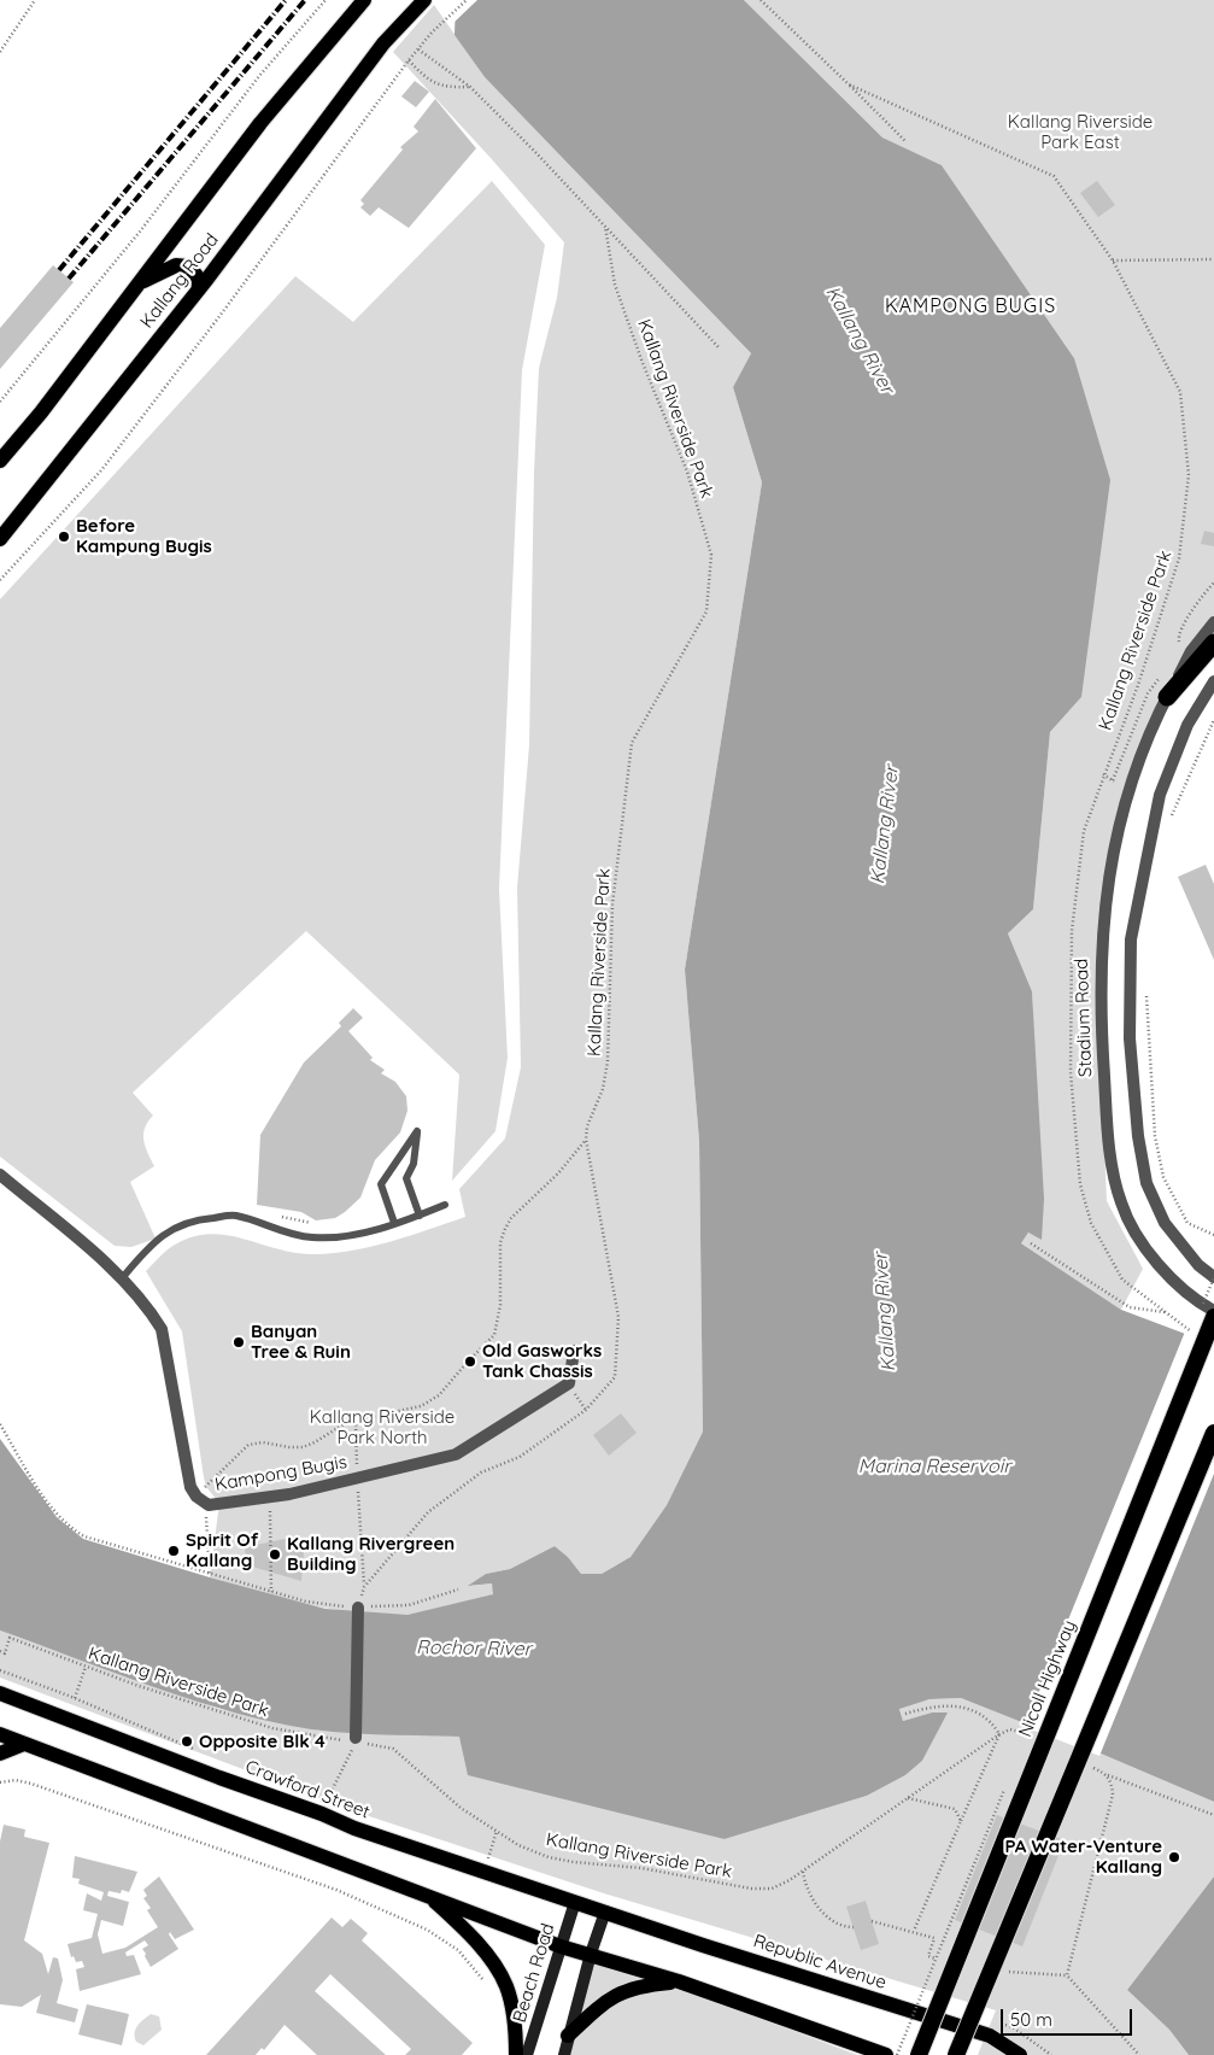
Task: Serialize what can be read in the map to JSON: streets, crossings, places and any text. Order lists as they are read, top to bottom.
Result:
{
  "streets": {
    "highway": ["Nicoll Highway"],
    "main road": [
      "Kallang Road",
      "Crawford Street",
      "Republic Avenue",
      "Beach Road"
    ],
    "street": ["Stadium Road", "Kampong Bugis"],
    "path": ["Kallang Riverside Park"]
  },
  "crossings": [
    ["Crawford Street", "Republic Avenue"],
    ["Crawford Street", "Beach Road"]
  ],
  "districts": ["KAMPONG BUGIS"],
  "water": ["Kallang River", "Marina Reservoir", "Rochor River"],
  "parks": ["Kallang Riverside Park East", "Kallang Riverside Park North"],
  "places": [
    "Before Kampung Bugis",
    "Banyan Tree & Ruin",
    "Old Gasworks Tank Chassis",
    "Spirit Of Kallang",
    "Kallang Rivergreen Building",
    "Opposite Blk 4",
    "PA Water-Venture Kallang"
  ],
  "scale_bar": "50 m"
}
